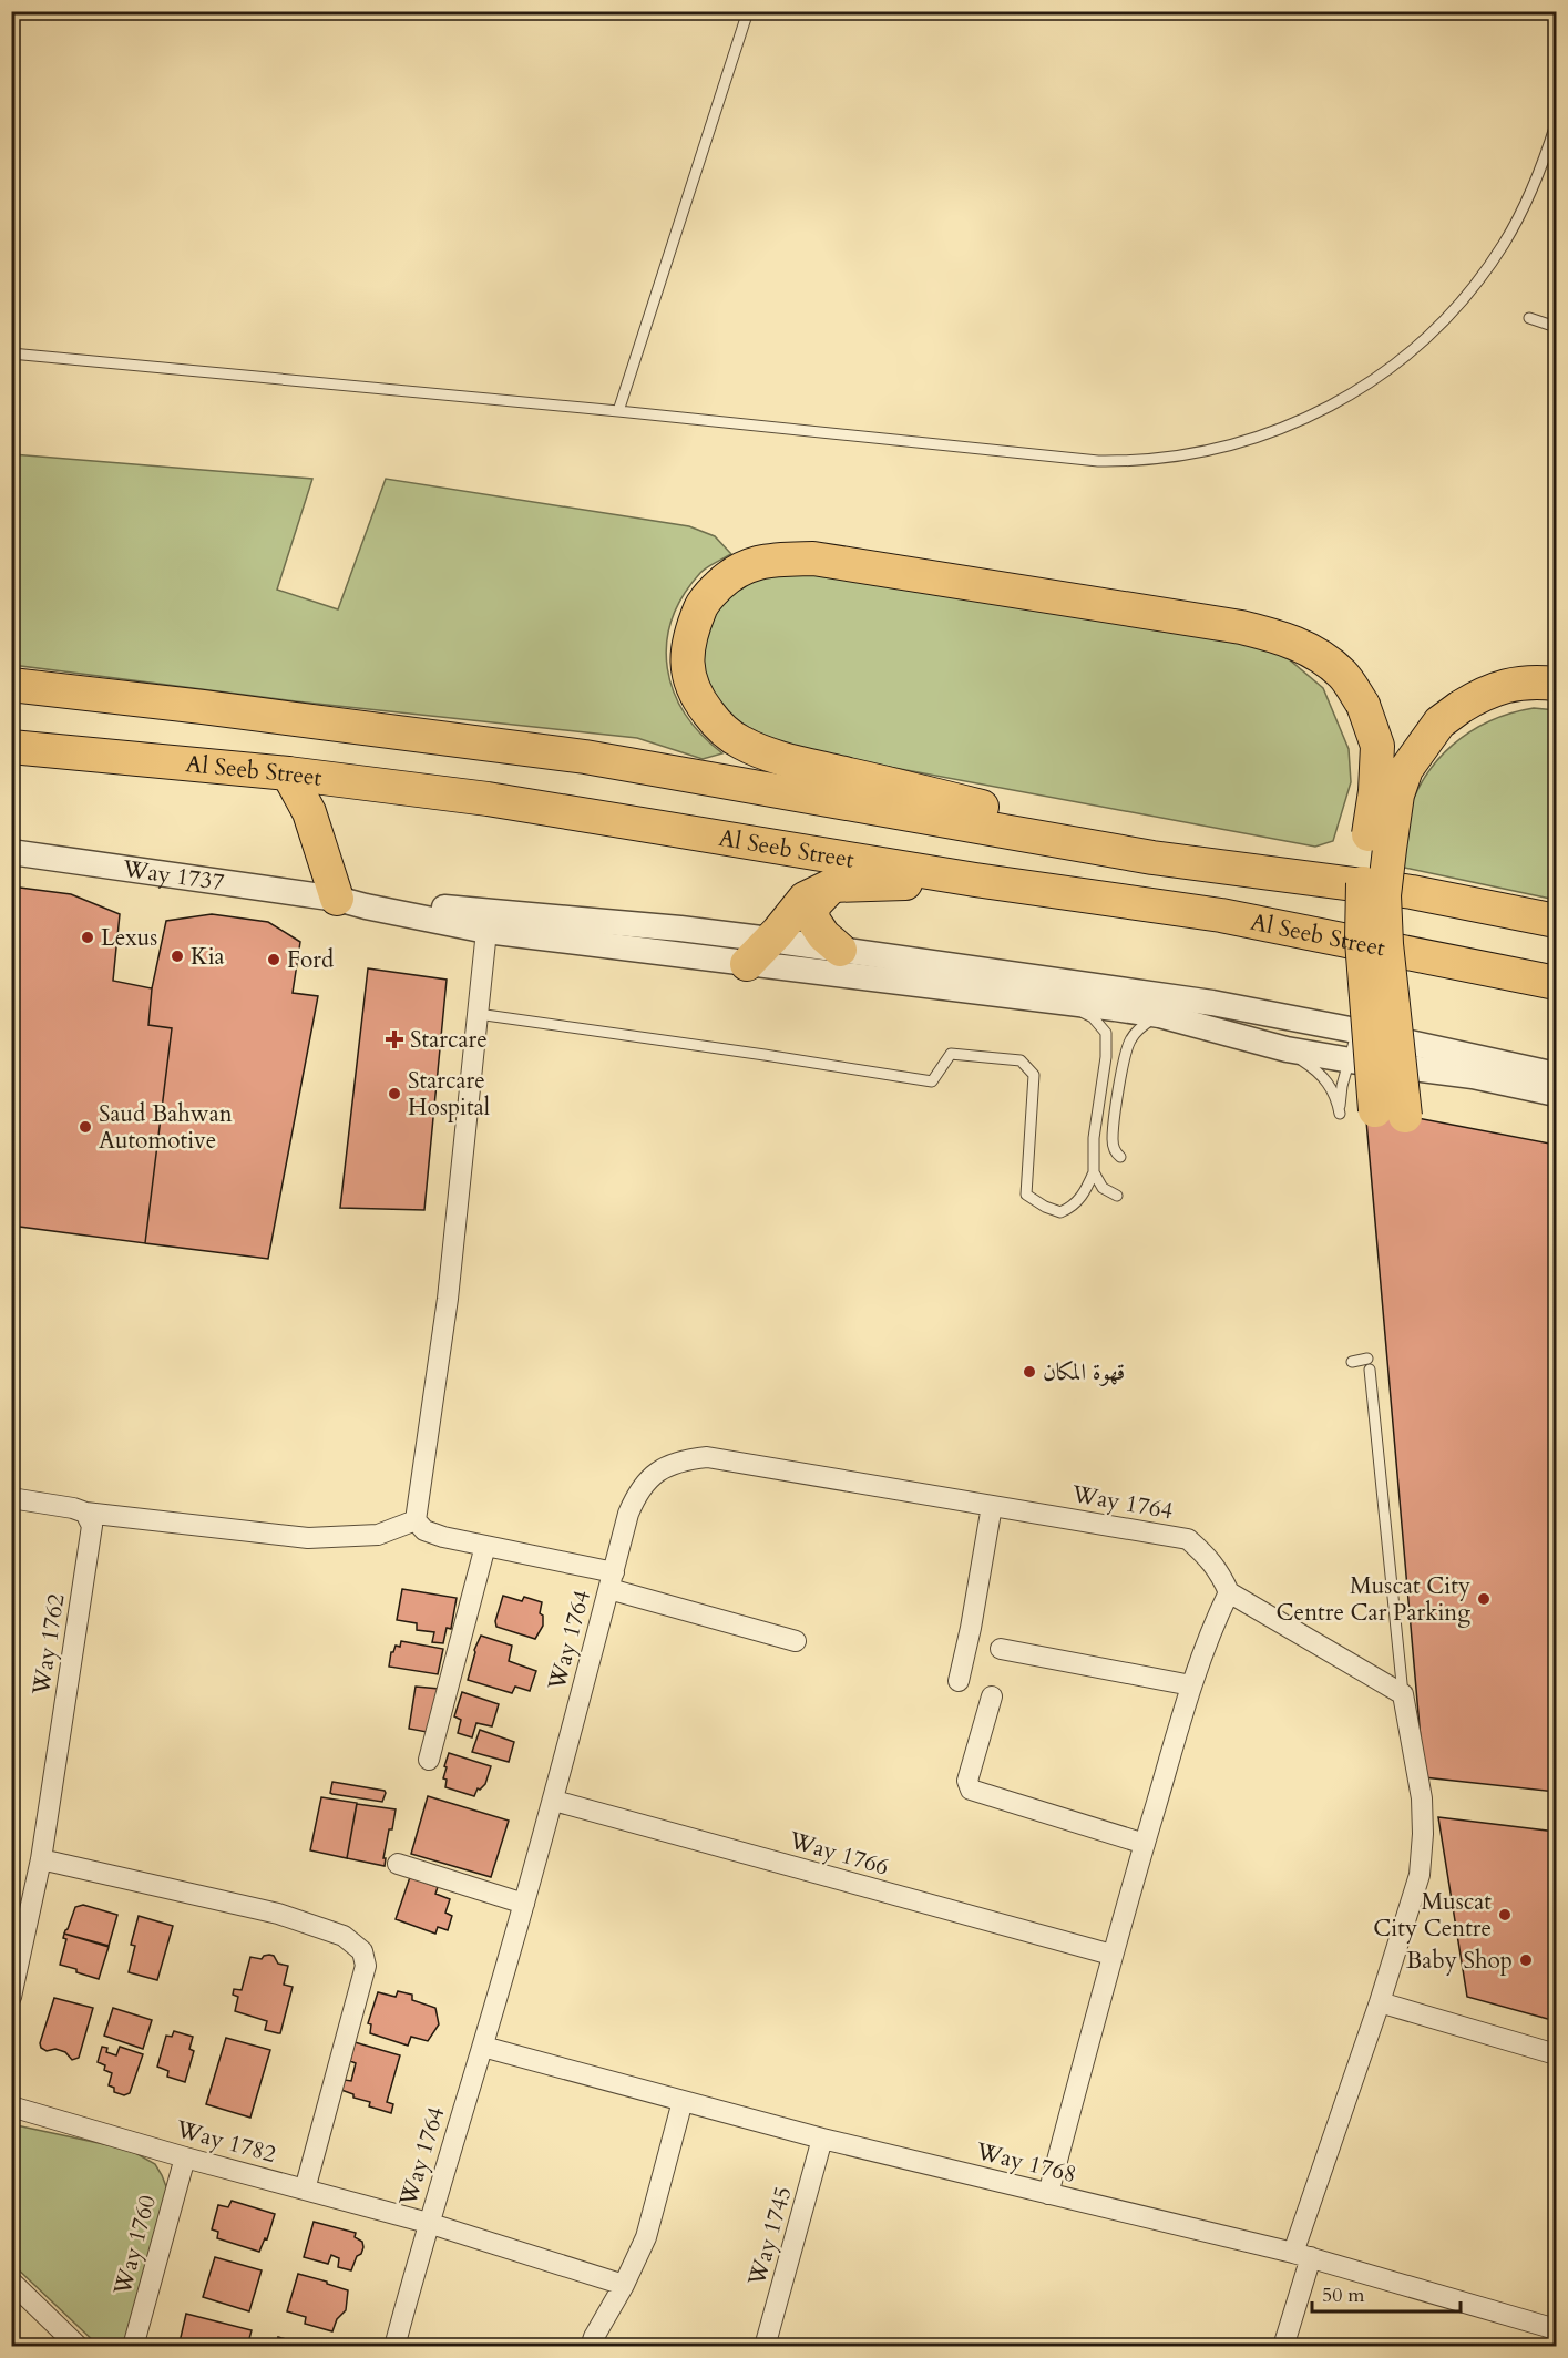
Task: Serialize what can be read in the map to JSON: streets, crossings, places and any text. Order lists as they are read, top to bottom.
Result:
{
  "streets": {
    "highway": ["Al Seeb Street"],
    "street": [
      "Way 1737",
      "Way 1764",
      "Way 1762",
      "Way 1766",
      "Way 1782",
      "Way 1768",
      "Way 1745",
      "Way 1760"
    ]
  },
  "crossings": [
    ["Way 1764", "Way 1766"],
    ["Way 1764", "Way 1782"],
    ["Way 1764", "Way 1768"],
    ["Way 1782", "Way 1760"],
    ["Way 1768", "Way 1745"]
  ],
  "places": {
    "other": [
      "Lexus",
      "Kia",
      "Ford",
      "Starcare Hospital",
      "Saud Bahwan Automotive",
      "قهوة المكان",
      "Muscat City Centre Car Parking",
      "Muscat City Centre",
      "Baby Shop"
    ],
    "health": ["Starcare"]
  },
  "scale_bar": "50 m"
}
